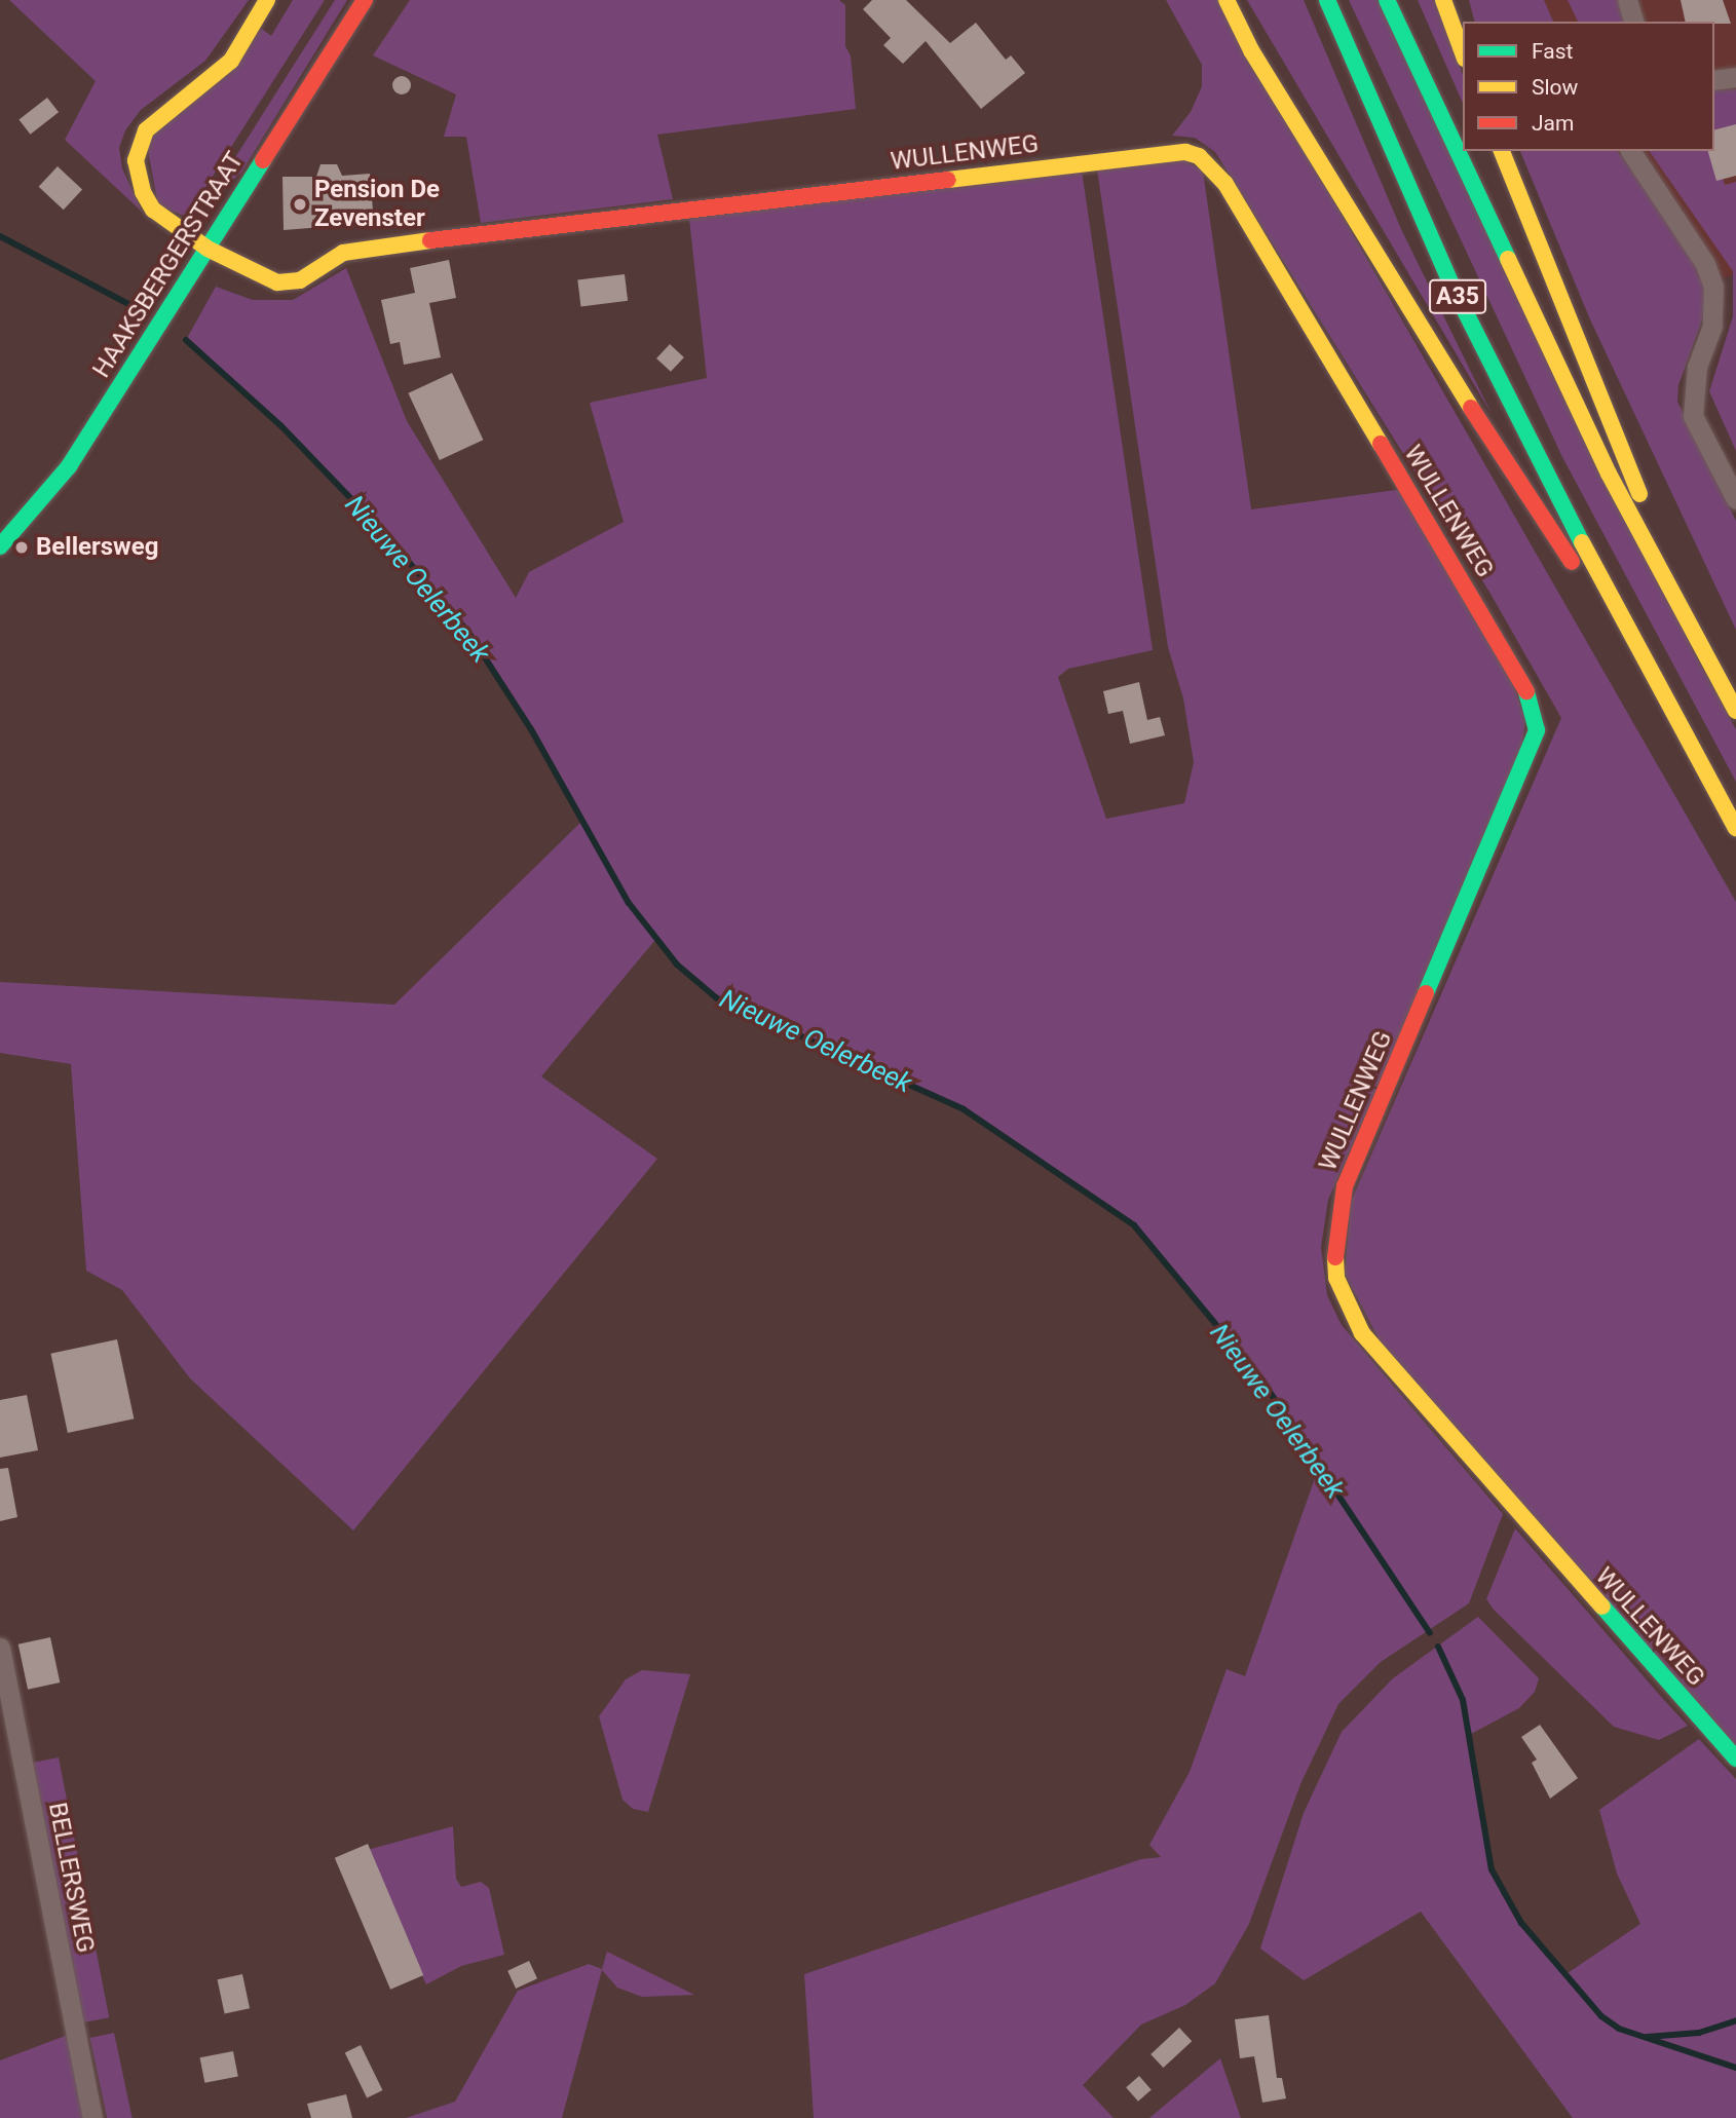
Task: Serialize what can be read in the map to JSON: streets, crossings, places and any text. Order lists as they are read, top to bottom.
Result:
{
  "streets": {
    "main road": ["WULLENWEG", "HAAKSBERGERSTRAAT", "A35"],
    "street": ["BELLERSWEG"]
  },
  "crossings": [
    ["WULLENWEG", "HAAKSBERGERSTRAAT"]
  ],
  "water": ["Nieuwe Oelerbeek"],
  "places": ["Pension De Zevenster", "Bellersweg"],
  "legend": ["Fast", "Slow", "Jam"]
}
